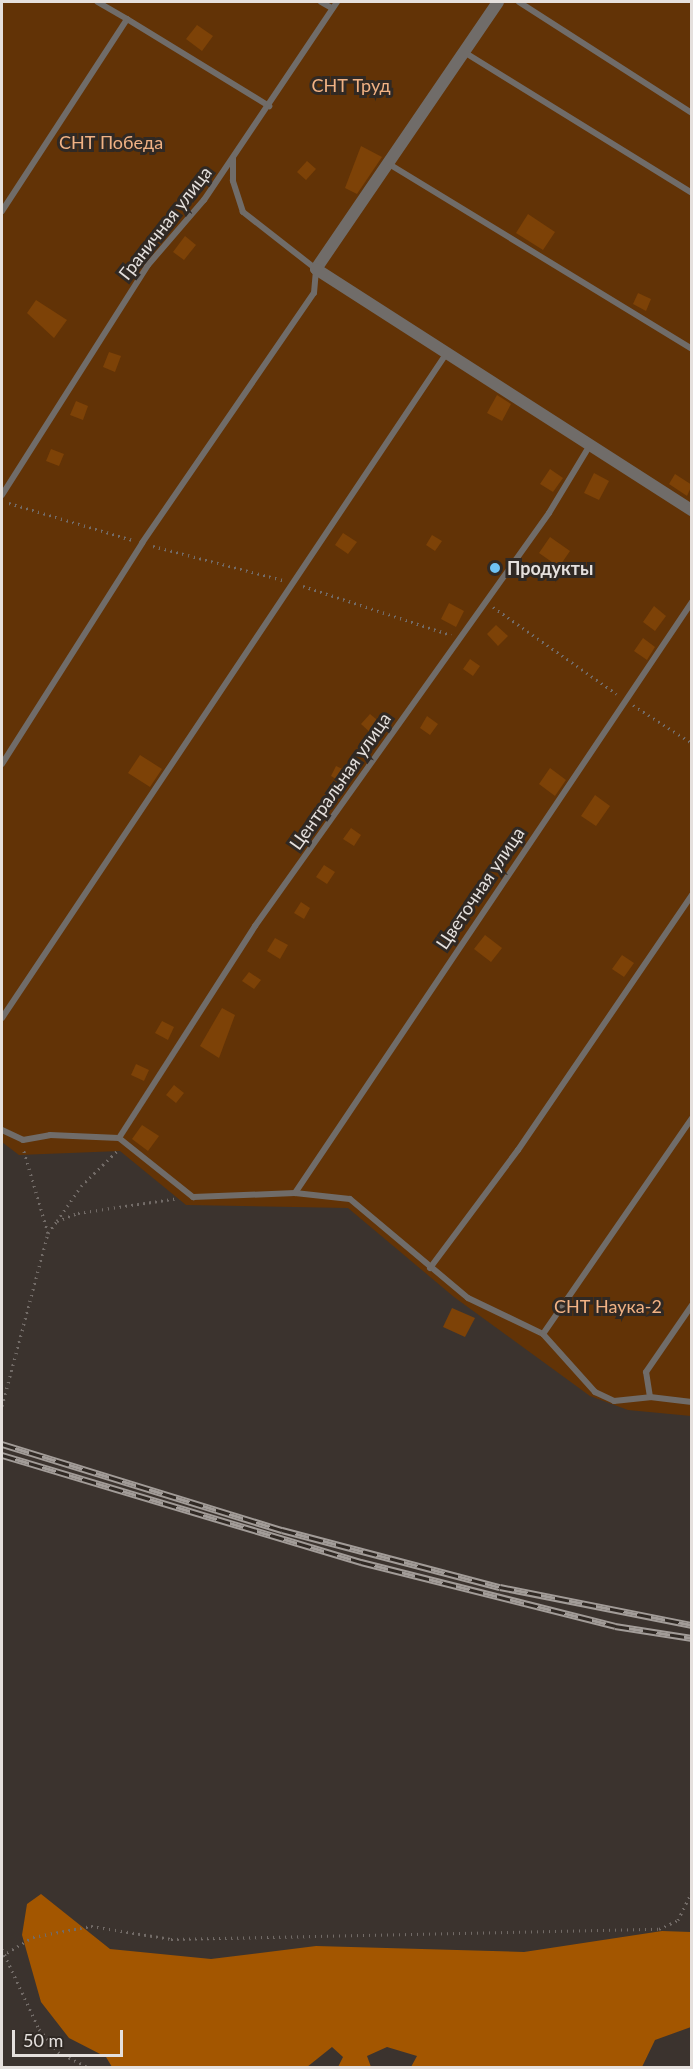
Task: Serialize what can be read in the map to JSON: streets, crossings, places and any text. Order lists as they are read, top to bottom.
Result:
{
  "streets": {
    "lane": ["Граничная улица", "Центральная улица", "Цветочная улица"]
  },
  "parks": ["СНТ Труд", "СНТ Победа", "СНТ Наука-2"],
  "places": ["Продукты"],
  "scale_bar": "50 m"
}
